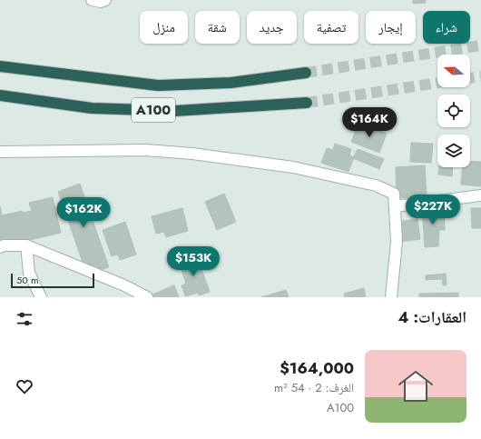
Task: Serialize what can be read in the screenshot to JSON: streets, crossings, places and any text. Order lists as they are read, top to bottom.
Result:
{
  "streets": {
    "highway": ["A100"]
  },
  "scale_bar": "50 m",
  "north": "left",
  "page": {
    "chip": [
      "شراء",
      "إيجار",
      "تصفية",
      "جديد",
      "شقة",
      "منزل"
    ],
    "price": [
      "$164K",
      "$227K",
      "$162K",
      "$153K"
    ],
    "scale": "50 m",
    "heading": "العقارات: 4",
    "list": [
      {
        "name": "$164,000",
        "note": "الغرف: 2 · 54 m² · A100"
      }
    ]
  }
}
